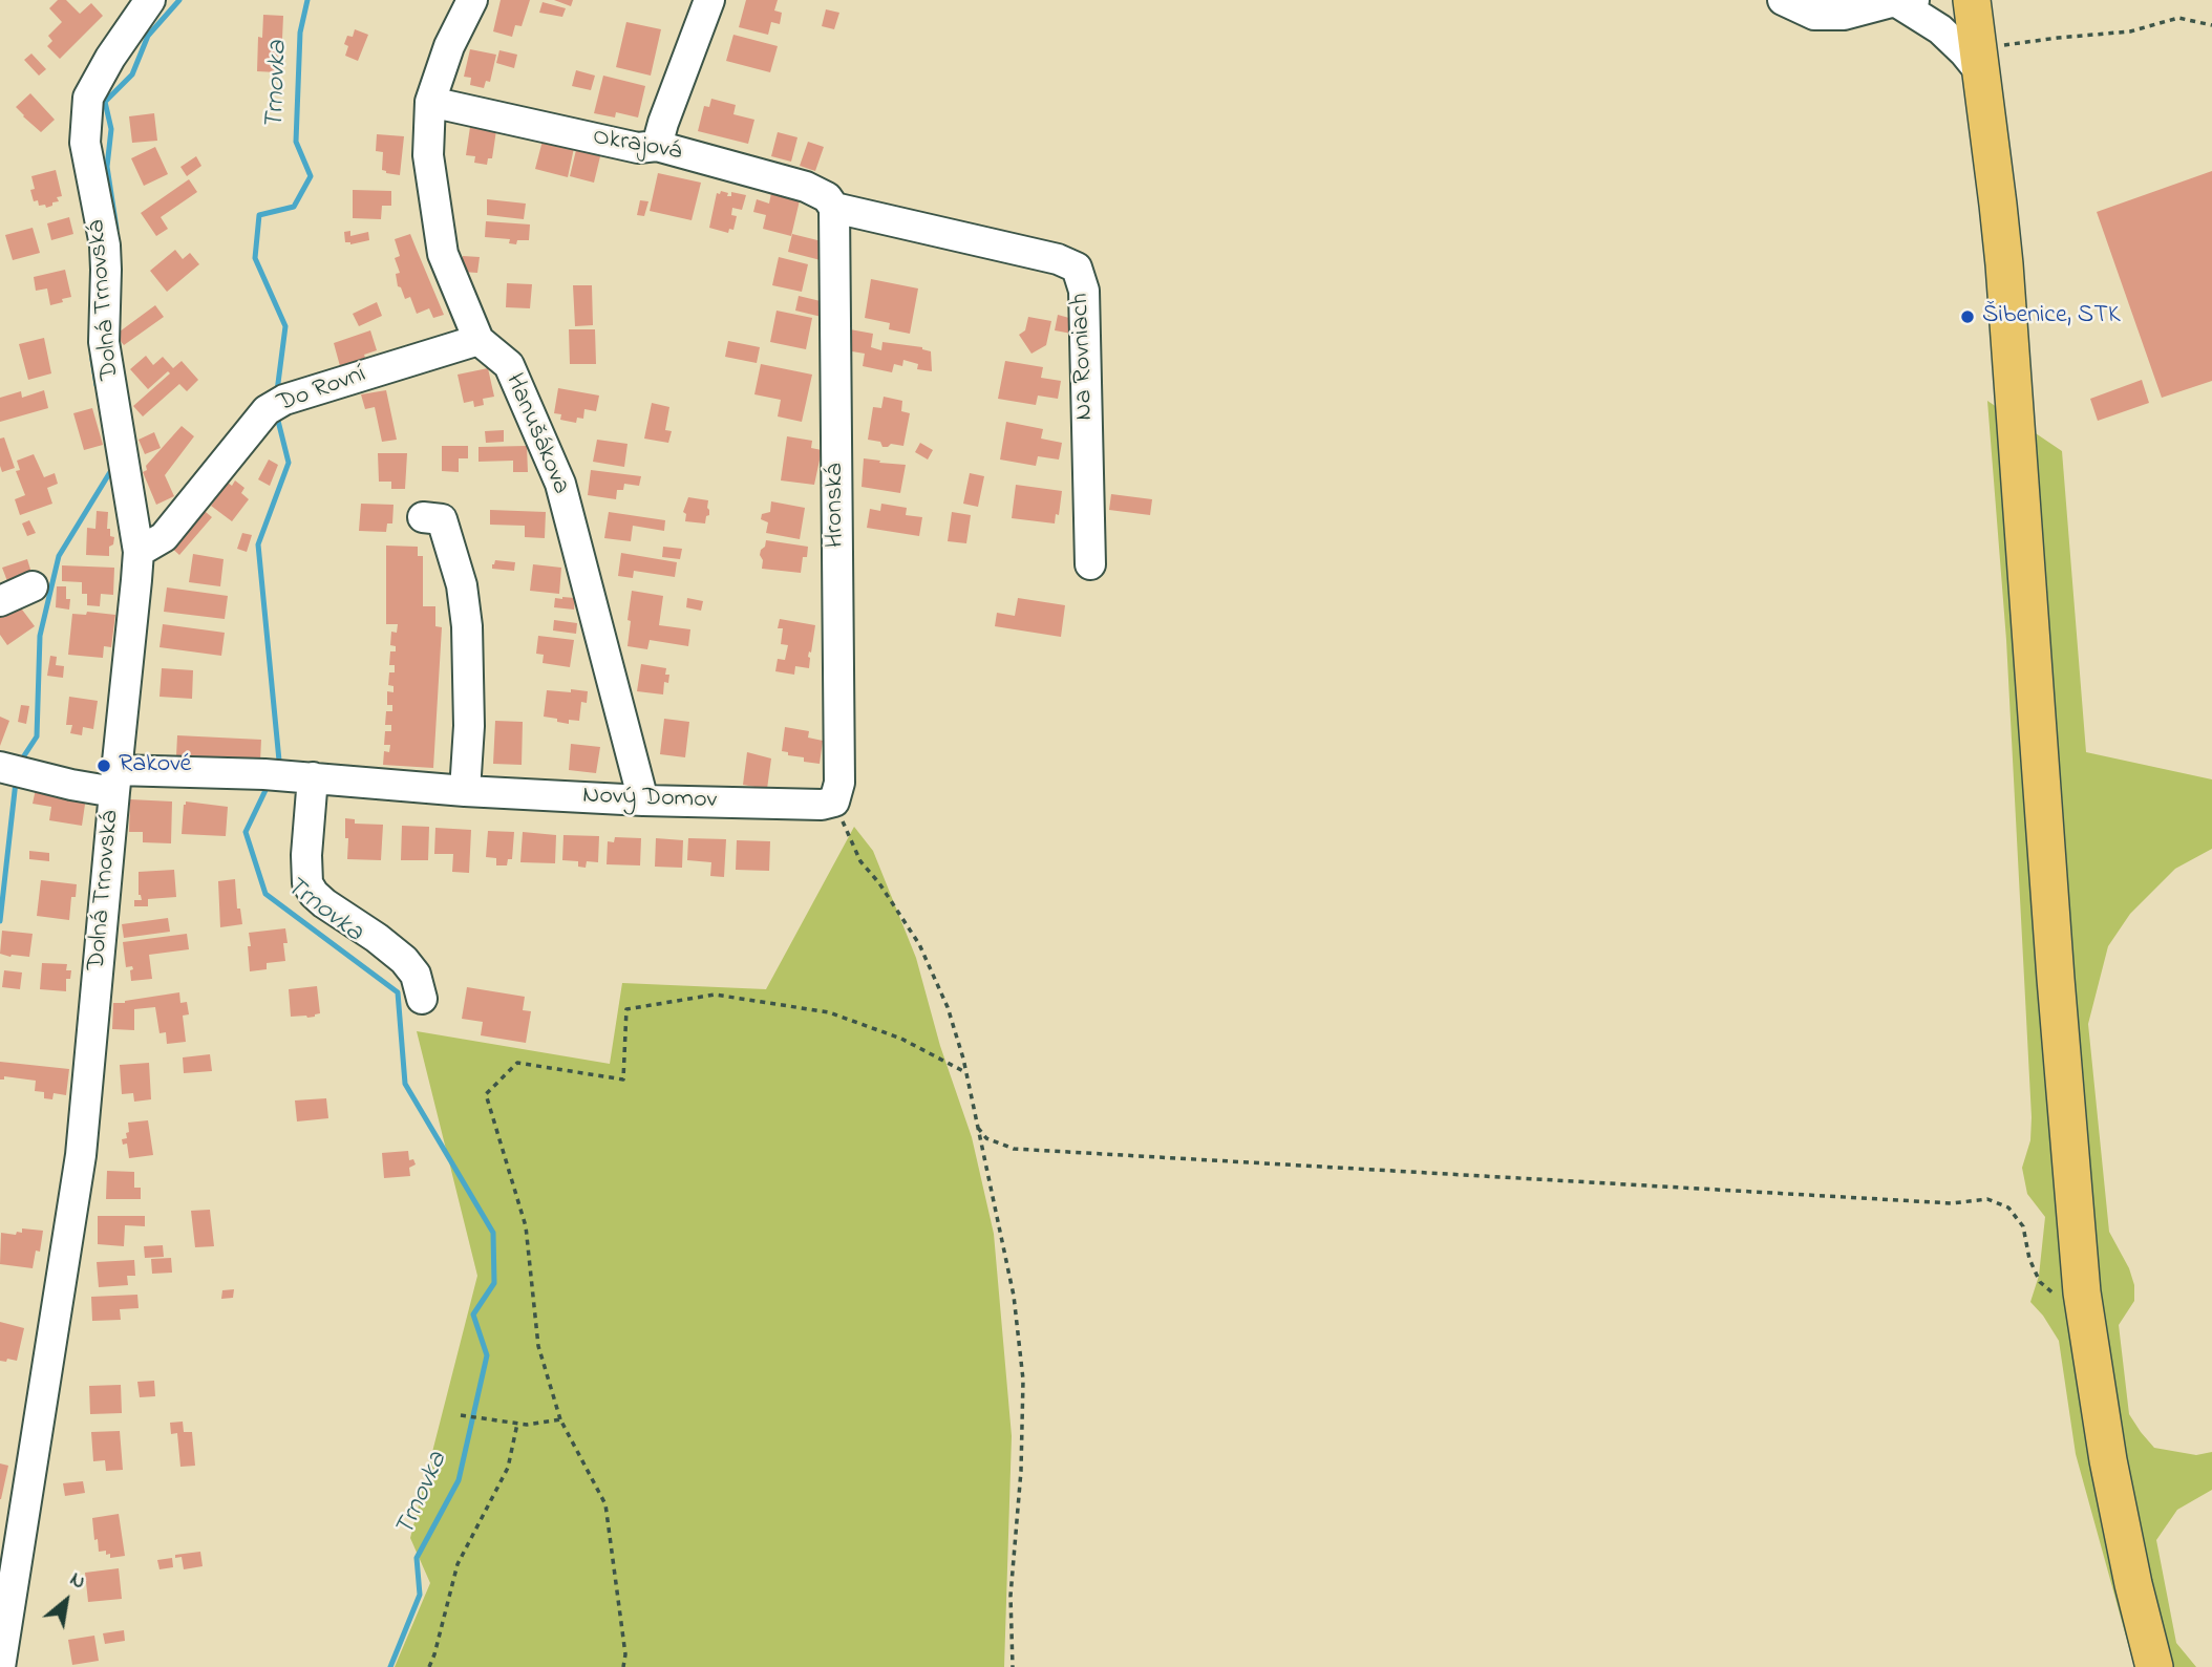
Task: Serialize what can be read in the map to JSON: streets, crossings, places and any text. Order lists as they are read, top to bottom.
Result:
{
  "streets": {
    "street": [
      "Okrajová",
      "Dolná Trnovská",
      "Na Rovniach",
      "Do Rovní",
      "Hanušákova",
      "Hronská",
      "Nový Domov"
    ]
  },
  "crossings": [
    ["Okrajová", "Na Rovniach"],
    ["Okrajová", "Hanušákova"],
    ["Okrajová", "Hronská"],
    ["Dolná Trnovská", "Do Rovní"],
    ["Dolná Trnovská", "Nový Domov"],
    ["Na Rovniach", "Hronská"],
    ["Do Rovní", "Hanušákova"],
    ["Hanušákova", "Nový Domov"],
    ["Hronská", "Nový Domov"]
  ],
  "water": ["Trnovka"],
  "places": ["Šibenice, STK", "Rakové"],
  "north": "top right"
}
